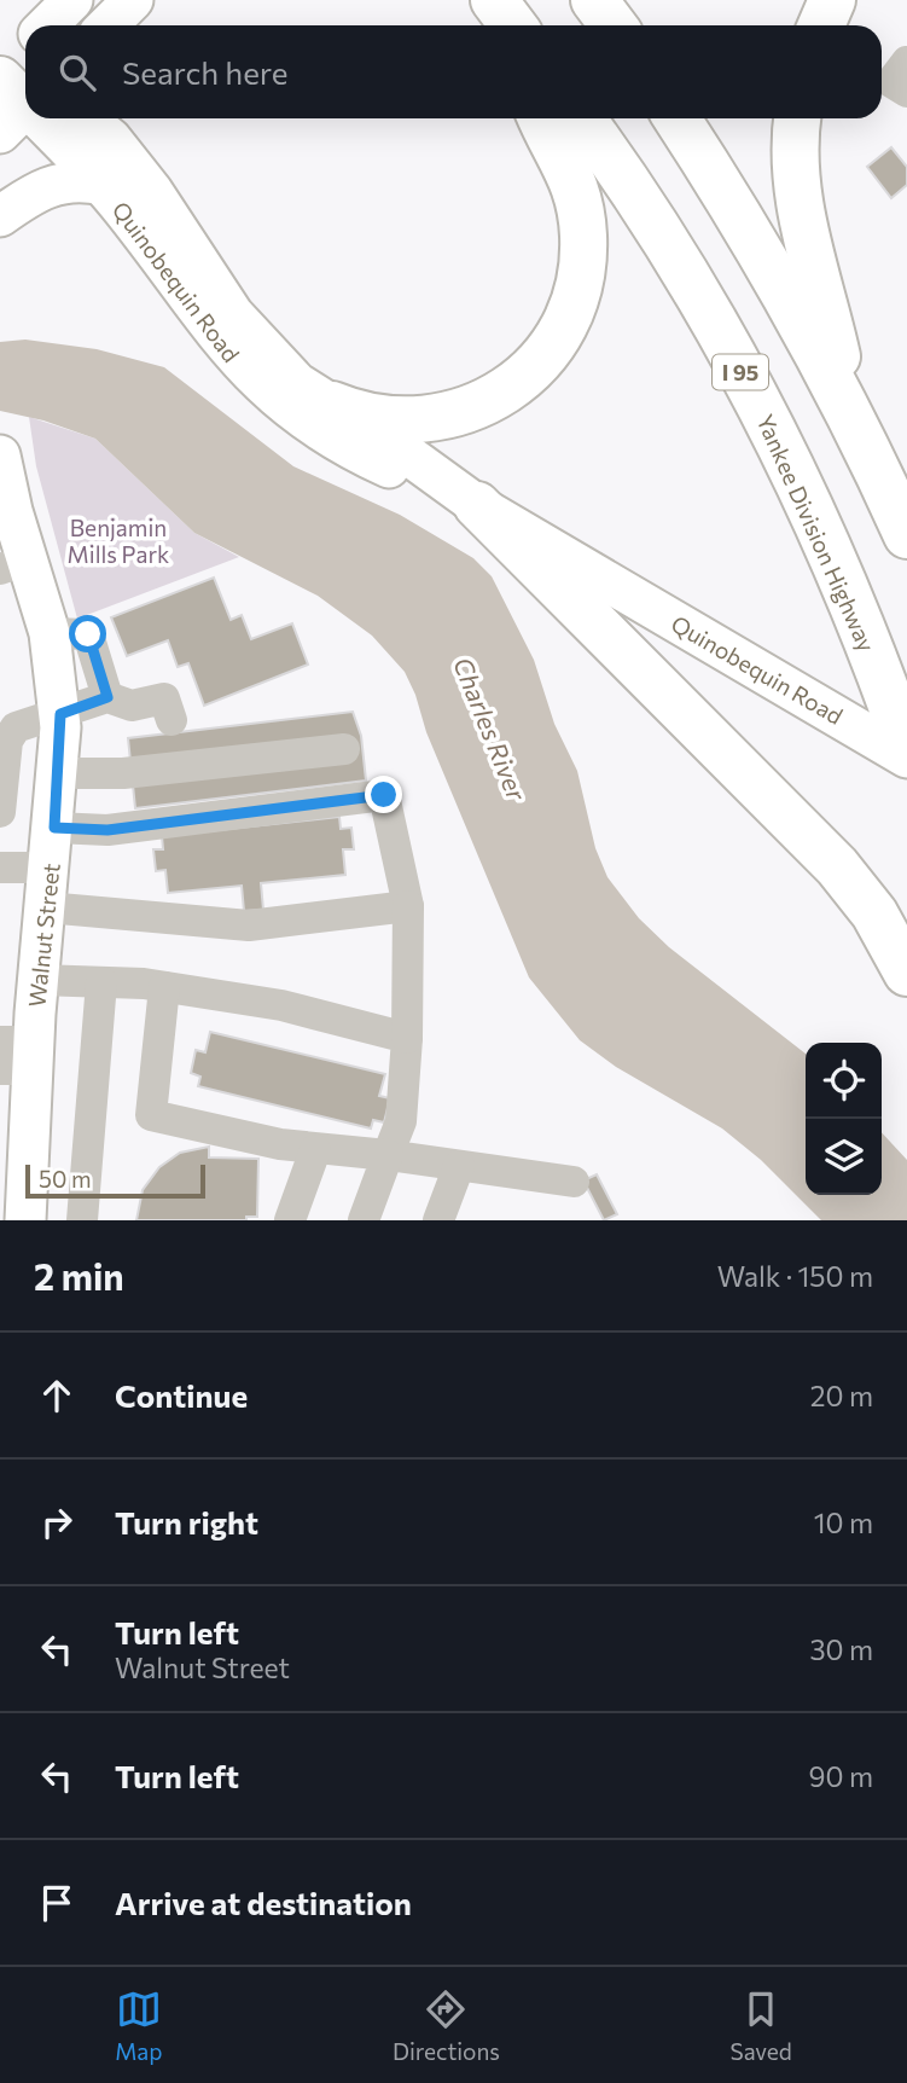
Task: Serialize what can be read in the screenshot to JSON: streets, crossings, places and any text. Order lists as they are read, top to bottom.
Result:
{
  "streets": {
    "highway": ["I 95", "Yankee Division Highway"],
    "main road": ["Quinobequin Road", "Walnut Street"]
  },
  "water": ["Charles River"],
  "parks": ["Benjamin Mills Park"],
  "scale_bar": "50 m",
  "page": {
    "search": "Search here",
    "scale": "50 m",
    "heading": ["2 min", "Walk · 150 m"],
    "list": [
      ["Continue", "20 m"],
      ["Turn right", "10 m"],
      ["Turn left", "Walnut Street", "30 m"],
      ["Turn left", "90 m"],
      "Arrive at destination"
    ],
    "nav": ["Map", "Directions", "Saved"]
  }
}
